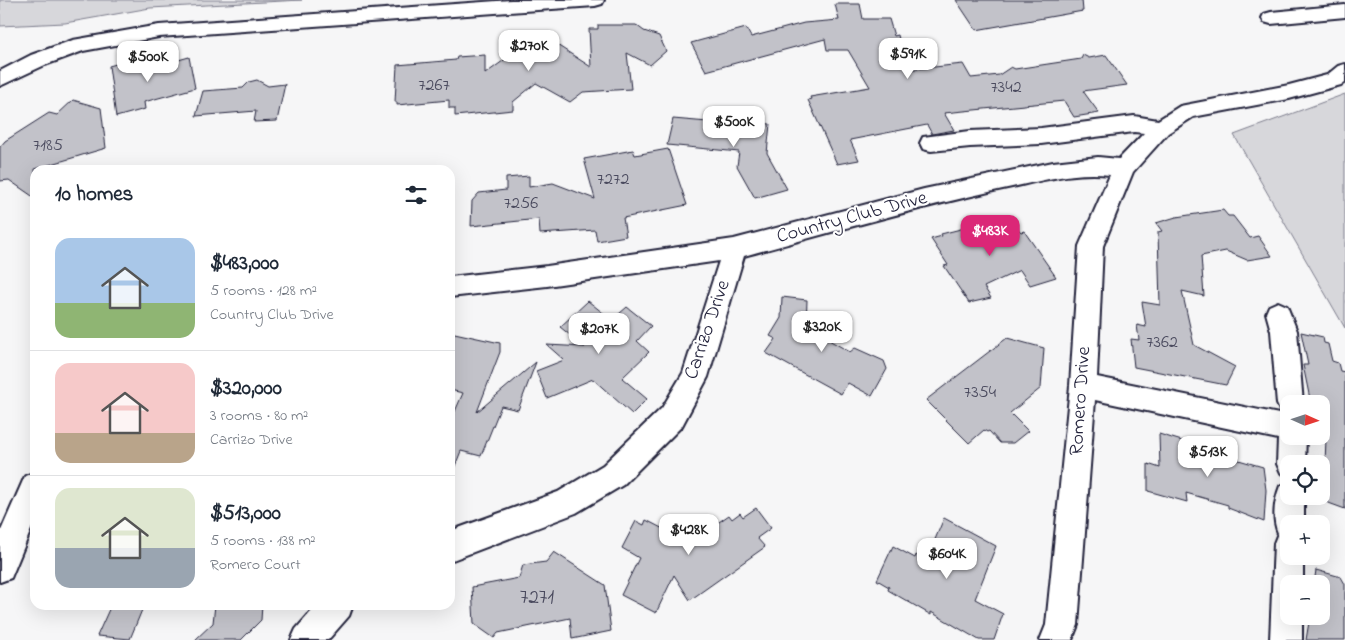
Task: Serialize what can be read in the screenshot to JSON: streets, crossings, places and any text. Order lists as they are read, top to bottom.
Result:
{
  "streets": {
    "street": ["Country Club Drive", "Carrizo Drive", "Romero Drive"]
  },
  "crossings": [
    ["Country Club Drive", "Carrizo Drive"],
    ["Country Club Drive", "Romero Drive"]
  ],
  "house_numbers": [
    "7267",
    "7342",
    "7185",
    "7272",
    "7256",
    "7362",
    "7354",
    "7271"
  ],
  "north": "right",
  "page": {
    "price": [
      "$270K",
      "$591K",
      "$500K",
      "$500K",
      "$483K",
      "$320K",
      "$207K",
      "$513K",
      "$428K",
      "$604K"
    ],
    "heading": "10 homes",
    "list": [
      {
        "name": "$483,000",
        "note": "5 rooms · 128 m² · Country Club Drive"
      },
      {
        "name": "$320,000",
        "note": "3 rooms · 80 m² · Carrizo Drive"
      },
      {
        "name": "$513,000",
        "note": "5 rooms · 138 m² · Romero Court"
      }
    ],
    "map_buttons": ["+", "−"]
  }
}
